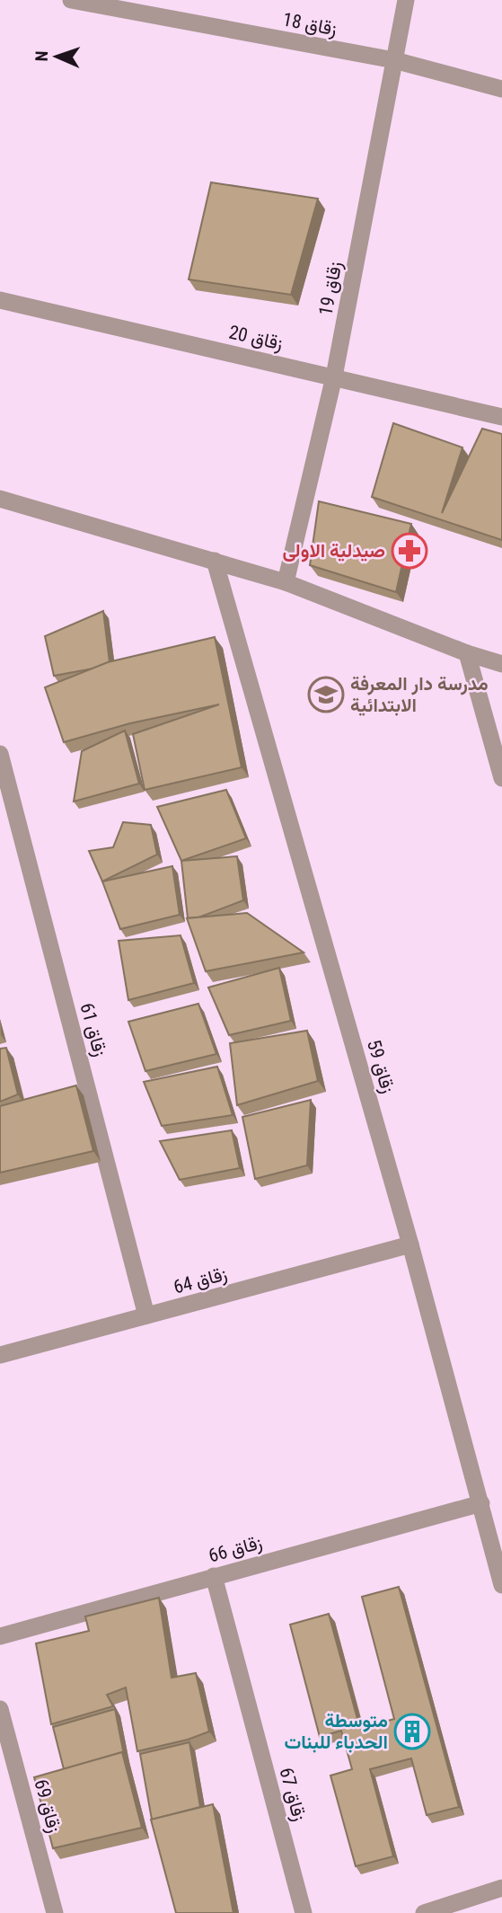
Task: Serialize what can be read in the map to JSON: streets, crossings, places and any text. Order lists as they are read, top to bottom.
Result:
{
  "streets": {
    "street": [
      "زقاق 18",
      "زقاق 19",
      "زقاق 20",
      "زقاق 61",
      "زقاق 59",
      "زقاق 64",
      "زقاق 66",
      "زقاق 67",
      "زقاق 69"
    ]
  },
  "crossings": [
    ["زقاق 18", "زقاق 19"],
    ["زقاق 19", "زقاق 20"],
    ["زقاق 61", "زقاق 64"],
    ["زقاق 59", "زقاق 64"],
    ["زقاق 59", "زقاق 66"],
    ["زقاق 66", "زقاق 67"]
  ],
  "places": {
    "pharmacy": ["صيدلية الاولى"],
    "school or university": ["مدرسة دار المعرفة الابتدائية"],
    "building": ["متوسطة الحدباء للبنات"]
  },
  "north": "left"
}
